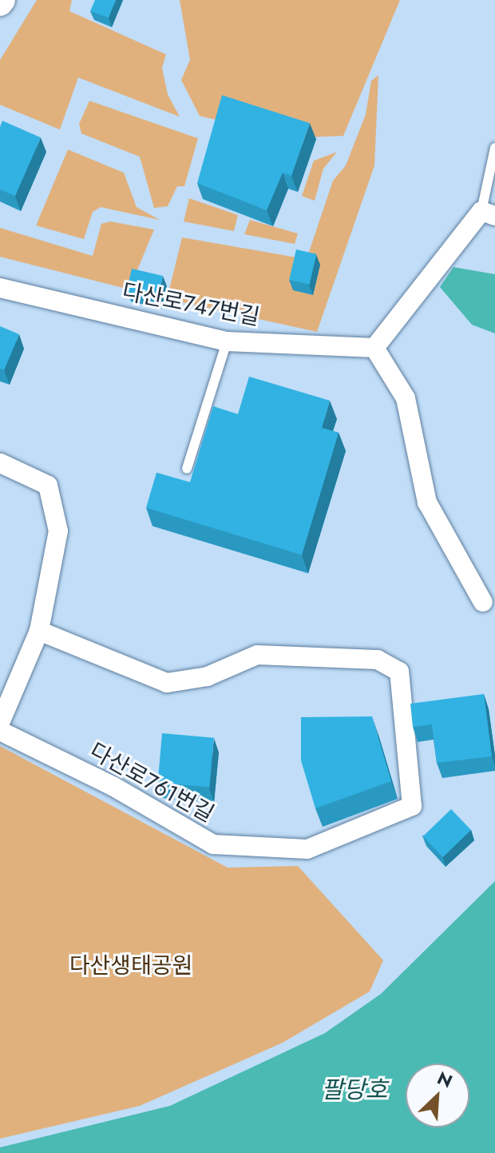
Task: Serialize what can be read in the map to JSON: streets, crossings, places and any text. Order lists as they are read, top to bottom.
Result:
{
  "streets": {
    "street": ["다산로747번길", "다산로761번길"]
  },
  "water": ["팔당호"],
  "parks": ["다산생태공원"],
  "north": "top right"
}
